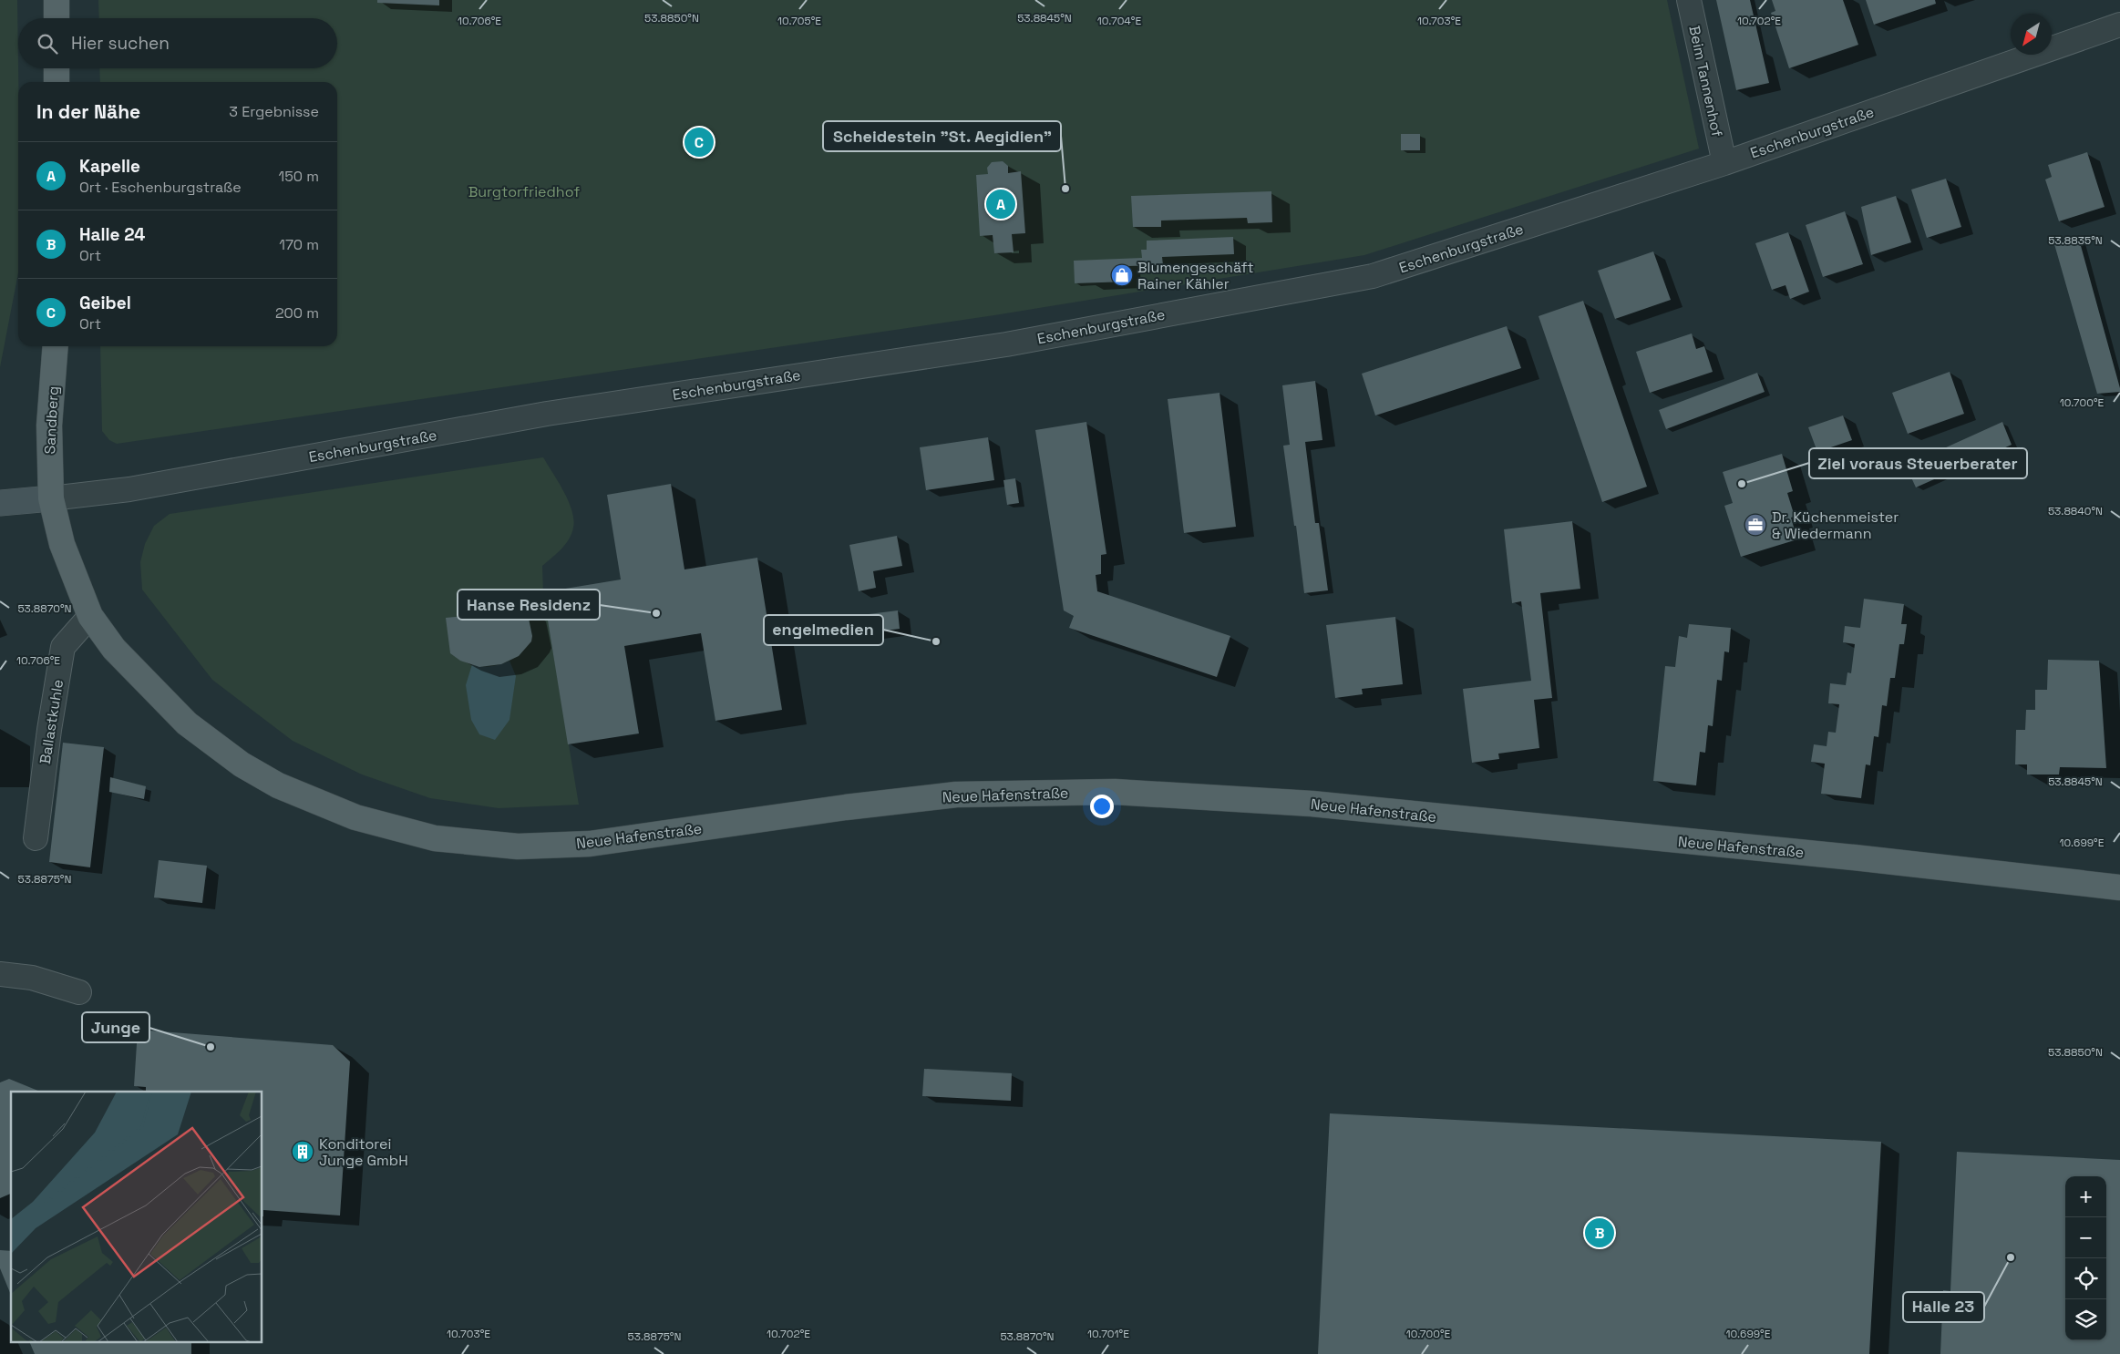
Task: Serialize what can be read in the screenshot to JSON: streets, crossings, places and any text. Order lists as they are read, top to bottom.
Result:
{
  "streets": {
    "main road": ["Sandberg", "Neue Hafenstraße"],
    "street": ["Beim Tannenhof", "Eschenburgstraße", "Ballastkuhle"]
  },
  "crossings": [
    ["Beim Tannenhof", "Eschenburgstraße"],
    ["Eschenburgstraße", "Sandberg"],
    ["Eschenburgstraße", "Neue Hafenstraße"],
    ["Sandberg", "Neue Hafenstraße"],
    ["Ballastkuhle", "Neue Hafenstraße"]
  ],
  "parks": ["Burgtorfriedhof"],
  "places": {
    "other": [
      "Scheidestein \"St. Aegidien\"",
      "Ziel voraus Steuerberater",
      "Hanse Residenz",
      "engelmedien",
      "Junge",
      "Halle 23"
    ],
    "shop": ["Blumengeschäft Rainer Kähler"],
    "office": ["Dr. Küchenmeister & Wiedermann"],
    "building": ["Konditorei Junge GmbH"]
  },
  "north": "bottom left",
  "page": {
    "search": "Hier suchen",
    "heading": ["In der Nähe", "3 Ergebnisse"],
    "pins": ["C", "A", "B"],
    "list": [
      {
        "mark": "A",
        "name": "Kapelle",
        "note": "Ort · Eschenburgstraße",
        "value": "150 m"
      },
      {
        "mark": "B",
        "name": "Halle 24",
        "note": "Ort",
        "value": "170 m"
      },
      {
        "mark": "C",
        "name": "Geibel",
        "note": "Ort",
        "value": "200 m"
      }
    ],
    "map_buttons": ["+", "−"]
  },
  "coordinates": [
    "53.8850°N",
    "53.8845°N",
    "10.706°E",
    "10.705°E",
    "10.704°E",
    "10.703°E",
    "10.702°E",
    "53.8835°N",
    "10.700°E",
    "53.8840°N",
    "53.8870°N",
    "10.699°E",
    "53.8875°N",
    "10.701°E"
  ]
}
